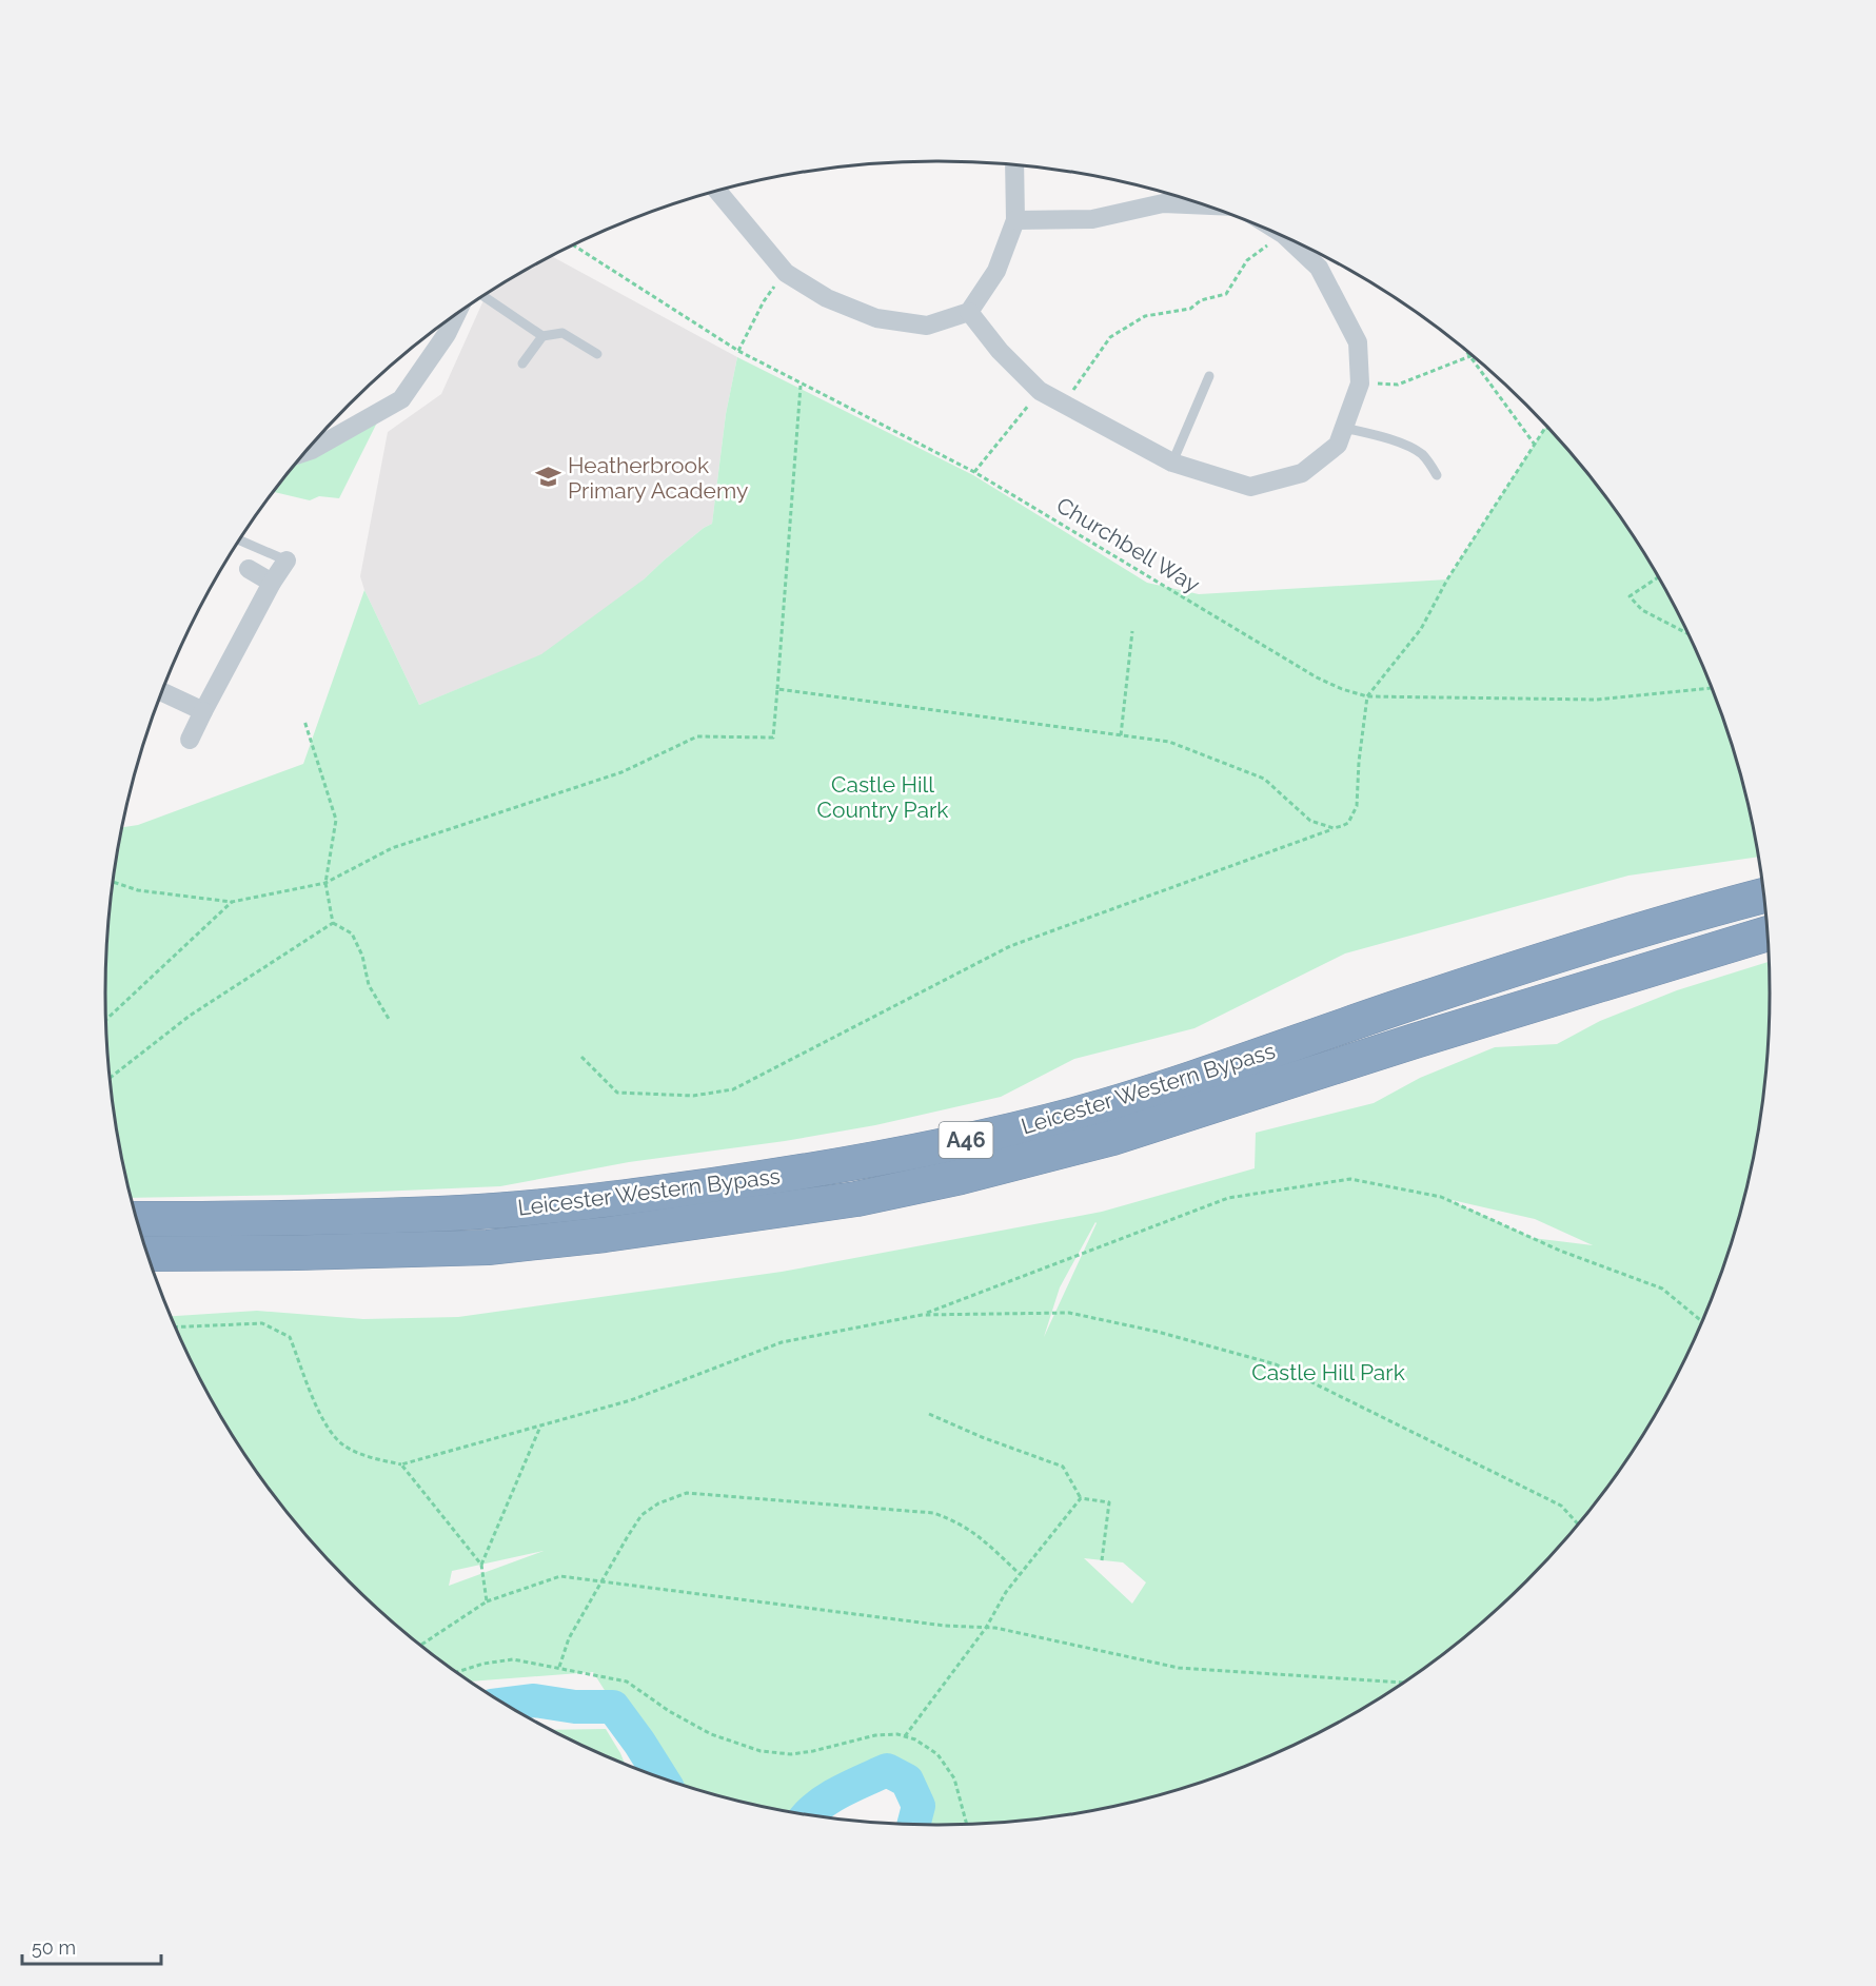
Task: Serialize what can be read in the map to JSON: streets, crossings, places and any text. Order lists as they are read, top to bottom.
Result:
{
  "streets": {
    "highway": ["Leicester Western Bypass", "A46"],
    "path": ["Churchbell Way"]
  },
  "parks": ["Castle Hill Country Park", "Castle Hill Park"],
  "places": {
    "school or university": ["Heatherbrook Primary Academy"]
  },
  "scale_bar": "50 m"
}
